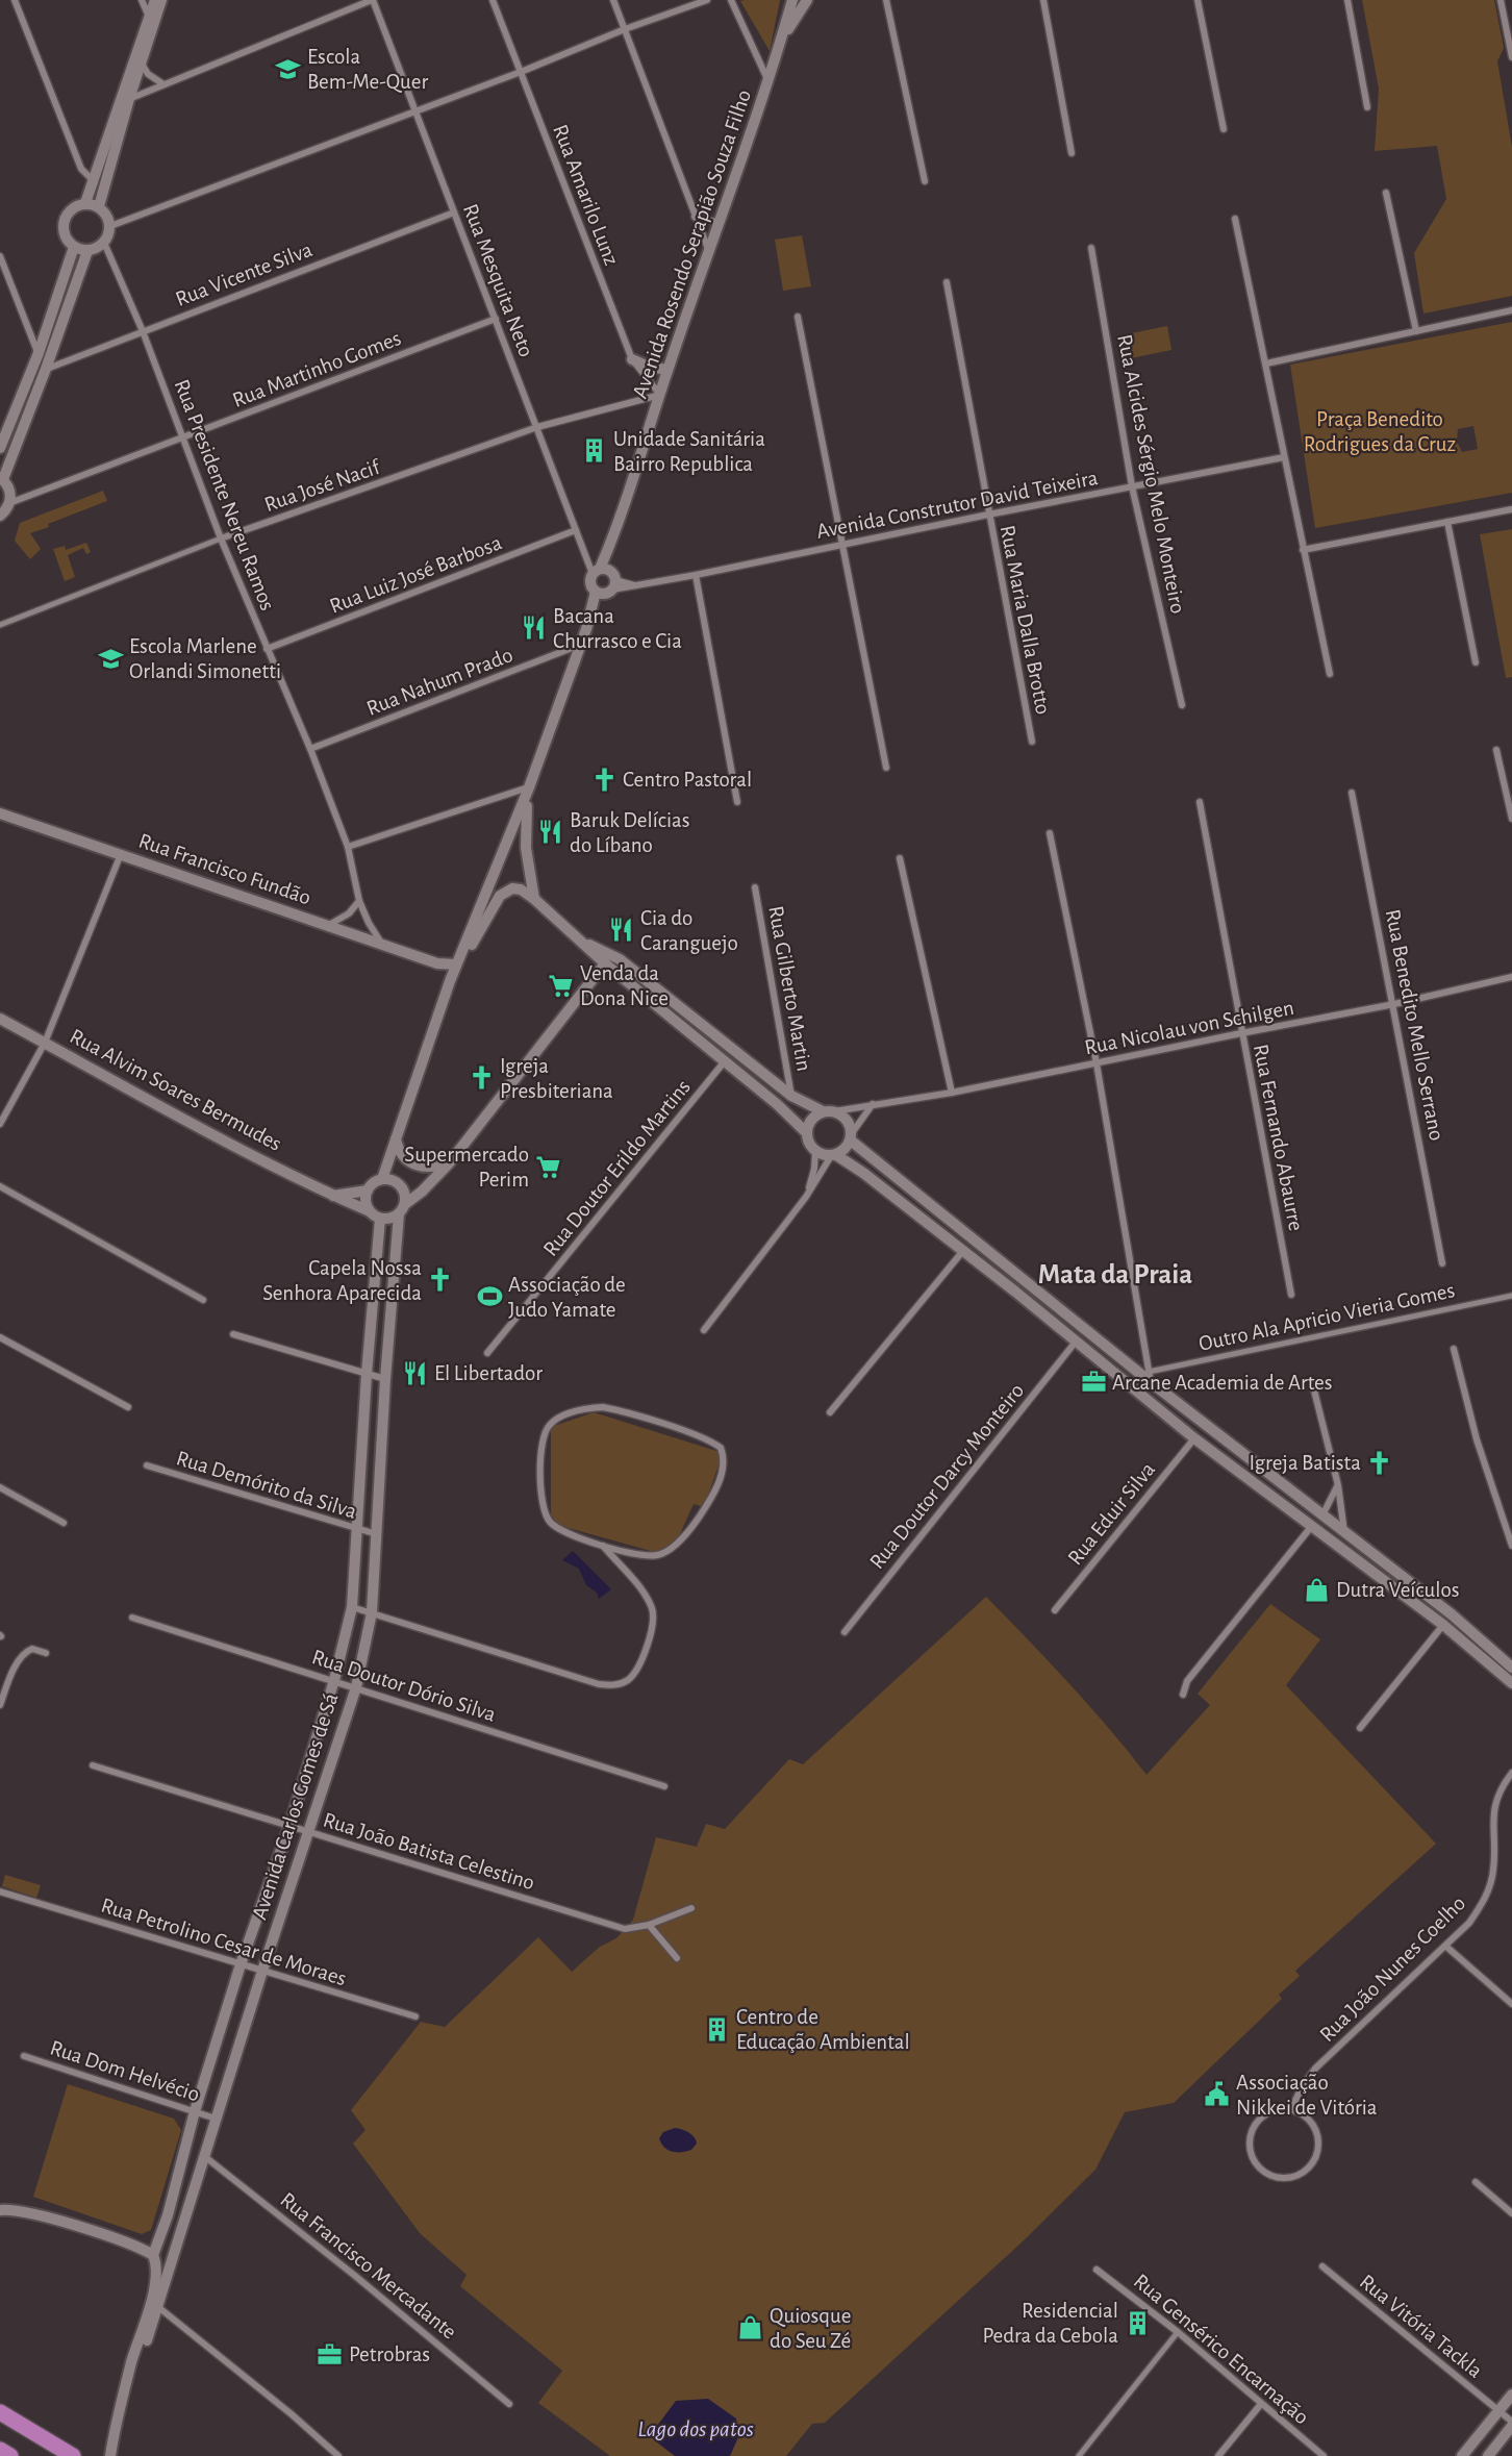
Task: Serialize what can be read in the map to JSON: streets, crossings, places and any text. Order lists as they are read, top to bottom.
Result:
{
  "streets": {
    "street": [
      "Rua Amarilo Lunz",
      "Avenida Rosendo Serapião Souza Filho",
      "Rua Vicente Silva",
      "Rua Mesquita Neto",
      "Rua Martinho Gomes",
      "Rua Alcides Sérgio Melo Monteiro",
      "Rua José Nacif",
      "Rua Presidente Nereu Ramos",
      "Avenida Construtor David Teixeira",
      "Rua Luiz José Barbosa",
      "Rua Maria Dalla Brotto",
      "Rua Nahum Prado",
      "Rua Francisco Fundão",
      "Rua Gilberto Martin",
      "Rua Benedito Mello Serrano",
      "Rua Nicolau von Schilgen",
      "Rua Alvim Soares Bermudes",
      "Rua Fernando Abaurre",
      "Rua Doutor Erildo Martins",
      "Outro Ala Apricio Vieria Gomes",
      "Rua Doutor Darcy Monteiro",
      "Rua Demórito da Silva",
      "Rua Eduir Silva",
      "Rua Doutor Dório Silva",
      "Avenida Carlos Gomes de Sá",
      "Rua João Batista Celestino",
      "Rua Petrolino Cesar de Moraes",
      "Rua João Nunes Coelho",
      "Rua Dom Helvécio",
      "Rua Francisco Mercadante",
      "Rua Vitória Tackla",
      "Rua Gensérico Encarnação"
    ]
  },
  "crossings": [
    ["Rua Amarilo Lunz", "Avenida Rosendo Serapião Souza Filho"],
    ["Rua Amarilo Lunz", "Rua José Nacif"],
    ["Avenida Rosendo Serapião Souza Filho", "Rua Mesquita Neto"],
    ["Avenida Rosendo Serapião Souza Filho", "Rua José Nacif"],
    ["Rua Vicente Silva", "Rua Mesquita Neto"],
    ["Rua Vicente Silva", "Rua Presidente Nereu Ramos"],
    ["Rua Mesquita Neto", "Rua Martinho Gomes"],
    ["Rua Mesquita Neto", "Rua José Nacif"],
    ["Rua Mesquita Neto", "Rua Luiz José Barbosa"],
    ["Rua Martinho Gomes", "Rua Presidente Nereu Ramos"],
    ["Rua Alcides Sérgio Melo Monteiro", "Avenida Construtor David Teixeira"],
    ["Rua José Nacif", "Rua Presidente Nereu Ramos"],
    ["Rua Presidente Nereu Ramos", "Rua Luiz José Barbosa"],
    ["Rua Presidente Nereu Ramos", "Rua Nahum Prado"],
    ["Rua Presidente Nereu Ramos", "Rua Francisco Fundão"],
    ["Avenida Construtor David Teixeira", "Rua Maria Dalla Brotto"],
    ["Rua Benedito Mello Serrano", "Rua Nicolau von Schilgen"],
    ["Rua Nicolau von Schilgen", "Rua Fernando Abaurre"],
    ["Rua Alvim Soares Bermudes", "Avenida Carlos Gomes de Sá"],
    ["Rua Demórito da Silva", "Avenida Carlos Gomes de Sá"],
    ["Rua Doutor Dório Silva", "Avenida Carlos Gomes de Sá"],
    ["Avenida Carlos Gomes de Sá", "Rua João Batista Celestino"],
    ["Avenida Carlos Gomes de Sá", "Rua Petrolino Cesar de Moraes"],
    ["Avenida Carlos Gomes de Sá", "Rua Dom Helvécio"],
    ["Avenida Carlos Gomes de Sá", "Rua Francisco Mercadante"]
  ],
  "districts": ["Mata da Praia"],
  "water": ["Lago dos patos"],
  "parks": ["Praça Benedito Rodrigues da Cruz"],
  "places": {
    "school or university": ["Escola Bem-Me-Quer", "Escola Marlene Orlandi Simonetti"],
    "building": ["Unidade Sanitária Bairro Republica", "Centro de Educação Ambiental", "Residencial Pedra da Cebola"],
    "restaurant": [
      "Bacana Churrasco e Cia",
      "Baruk Delícias do Líbano",
      "Cia do Caranguejo",
      "El Libertador"
    ],
    "church": [
      "Centro Pastoral",
      "Igreja Presbiteriana",
      "Capela Nossa Senhora Aparecida",
      "Igreja Batista"
    ],
    "supermarket": ["Venda da Dona Nice", "Supermercado Perim"],
    "sports": ["Associação de Judo Yamate"],
    "office": ["Arcane Academia de Artes", "Petrobras"],
    "shop": ["Dutra Veículos", "Quiosque do Seu Zé"],
    "public building": ["Associação Nikkei de Vitória"]
  }
}
